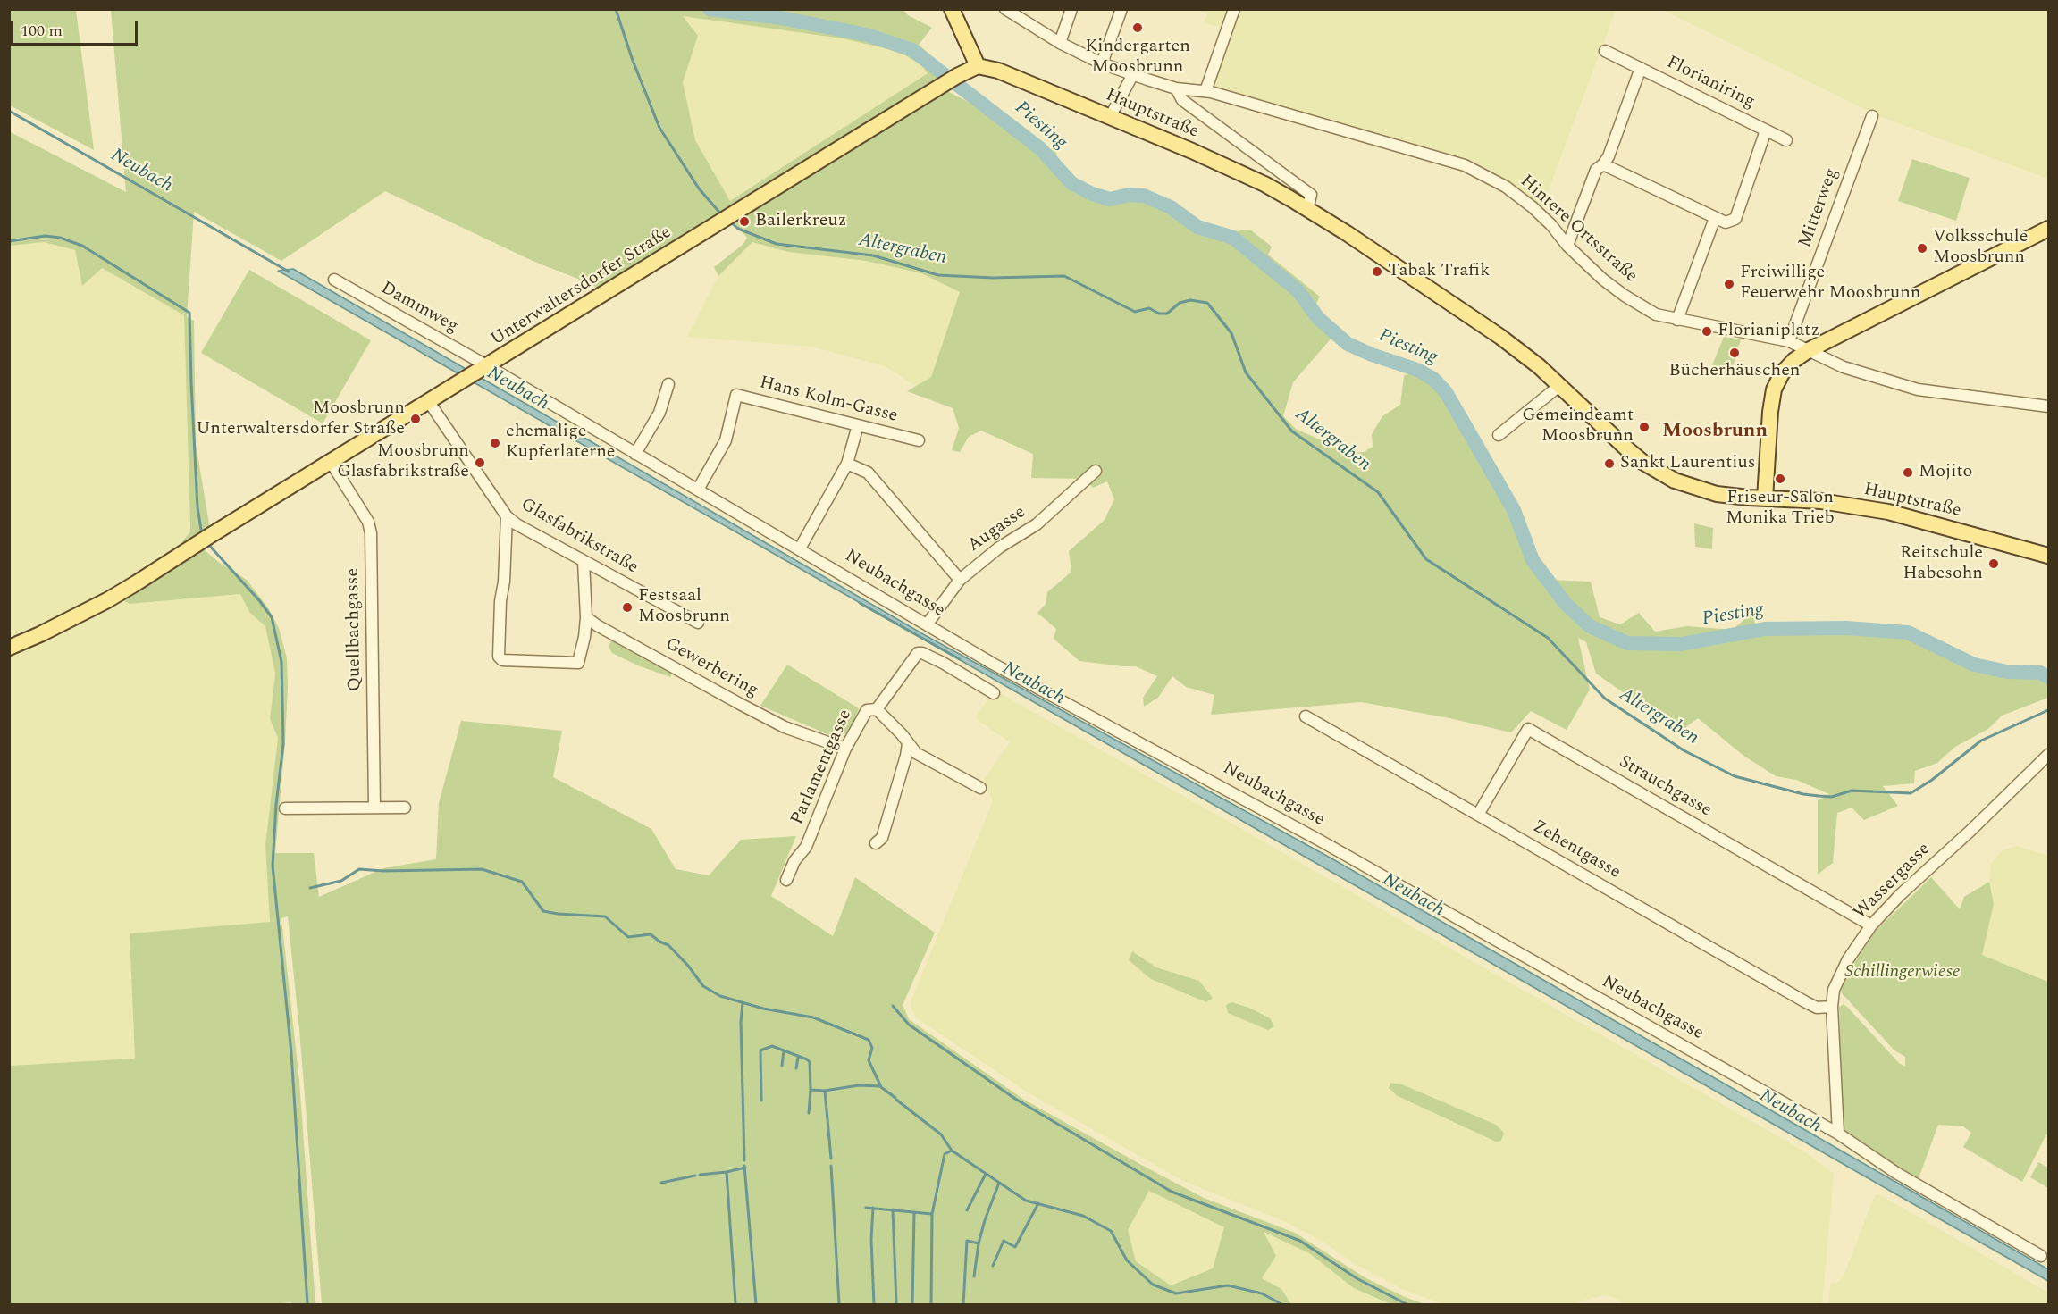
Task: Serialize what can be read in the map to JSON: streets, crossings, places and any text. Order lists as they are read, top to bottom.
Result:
{
  "streets": {
    "main road": ["Hauptstraße", "Unterwaltersdorfer Straße"],
    "street": [
      "Florianiring",
      "Mitterweg",
      "Hintere Ortsstraße",
      "Dammweg",
      "Hans Kolm-Gasse",
      "Augasse",
      "Glasfabrikstraße",
      "Neubachgasse",
      "Quellbachgasse",
      "Gewerbering",
      "Parlamentgasse",
      "Strauchgasse",
      "Zehentgasse",
      "Wassergasse"
    ]
  },
  "crossings": [
    ["Florianiring", "Hintere Ortsstraße"],
    ["Hauptstraße", "Hintere Ortsstraße"],
    ["Hauptstraße", "Unterwaltersdorfer Straße"],
    ["Mitterweg", "Hintere Ortsstraße"],
    ["Unterwaltersdorfer Straße", "Dammweg"],
    ["Unterwaltersdorfer Straße", "Glasfabrikstraße"],
    ["Unterwaltersdorfer Straße", "Neubachgasse"],
    ["Unterwaltersdorfer Straße", "Quellbachgasse"],
    ["Dammweg", "Neubachgasse"],
    ["Hans Kolm-Gasse", "Neubachgasse"],
    ["Augasse", "Neubachgasse"],
    ["Neubachgasse", "Wassergasse"],
    ["Gewerbering", "Parlamentgasse"],
    ["Strauchgasse", "Zehentgasse"],
    ["Strauchgasse", "Wassergasse"],
    ["Zehentgasse", "Wassergasse"]
  ],
  "districts": ["Moosbrunn"],
  "water": ["Piesting", "Neubach", "Altergraben"],
  "parks": ["Schillingerwiese"],
  "places": [
    "Kindergarten Moosbrunn",
    "Bailerkreuz",
    "Volksschule Moosbrunn",
    "Tabak Trafik",
    "Freiwillige Feuerwehr Moosbrunn",
    "Florianiplatz",
    "Bücherhäuschen",
    "Moosbrunn Unterwaltersdorfer Straße",
    "Gemeindeamt Moosbrunn",
    "ehemalige Kupferlaterne",
    "Moosbrunn Glasfabrikstraße",
    "Sankt Laurentius",
    "Mojito",
    "Friseur-Salon Monika Trieb",
    "Reitschule Habesohn",
    "Festsaal Moosbrunn"
  ],
  "scale_bar": "100 m"
}
